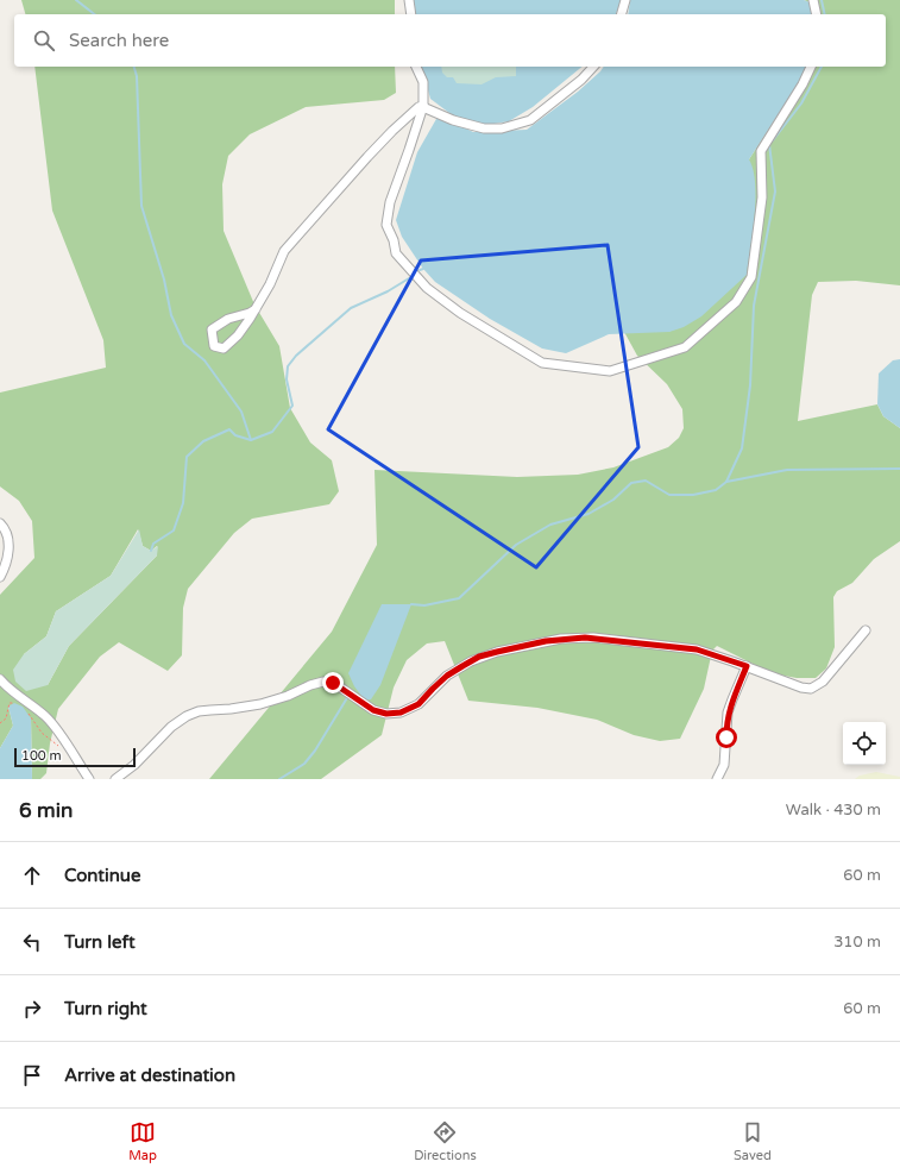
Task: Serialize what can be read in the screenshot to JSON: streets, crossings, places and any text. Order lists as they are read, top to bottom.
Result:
{
  "scale_bar": "100 m",
  "page": {
    "search": "Search here",
    "scale": "100 m",
    "heading": ["6 min", "Walk · 430 m"],
    "list": [
      ["Continue", "60 m"],
      ["Turn left", "310 m"],
      ["Turn right", "60 m"],
      "Arrive at destination"
    ],
    "nav": ["Map", "Directions", "Saved"]
  }
}
